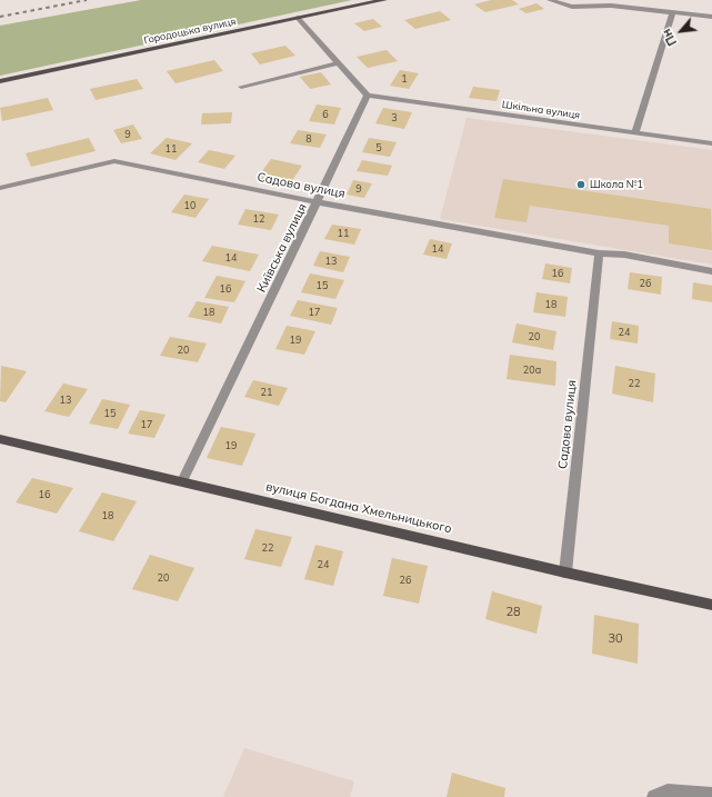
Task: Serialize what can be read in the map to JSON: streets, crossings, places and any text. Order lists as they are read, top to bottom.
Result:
{
  "streets": {
    "main road": ["Городоцька вулиця", "вулиця Богдана Хмельницького"],
    "street": ["Шкільна вулиця", "Садова вулиця", "Київська вулиця"]
  },
  "crossings": [
    ["Шкільна вулиця", "Київська вулиця"],
    ["Садова вулиця", "Київська вулиця"],
    ["Садова вулиця", "вулиця Богдана Хмельницького"],
    ["Київська вулиця", "вулиця Богдана Хмельницького"]
  ],
  "places": ["Школа №1"],
  "house_numbers": [
    "1",
    "6",
    "3",
    "9",
    "8",
    "5",
    "11",
    "9",
    "10",
    "12",
    "11",
    "14",
    "14",
    "13",
    "16",
    "26",
    "15",
    "16",
    "18",
    "18",
    "17",
    "24",
    "20",
    "19",
    "20",
    "20а",
    "22",
    "21",
    "13",
    "15",
    "17",
    "19",
    "16",
    "18",
    "22",
    "24",
    "20",
    "26",
    "28",
    "30"
  ],
  "north": "bottom left"
}
